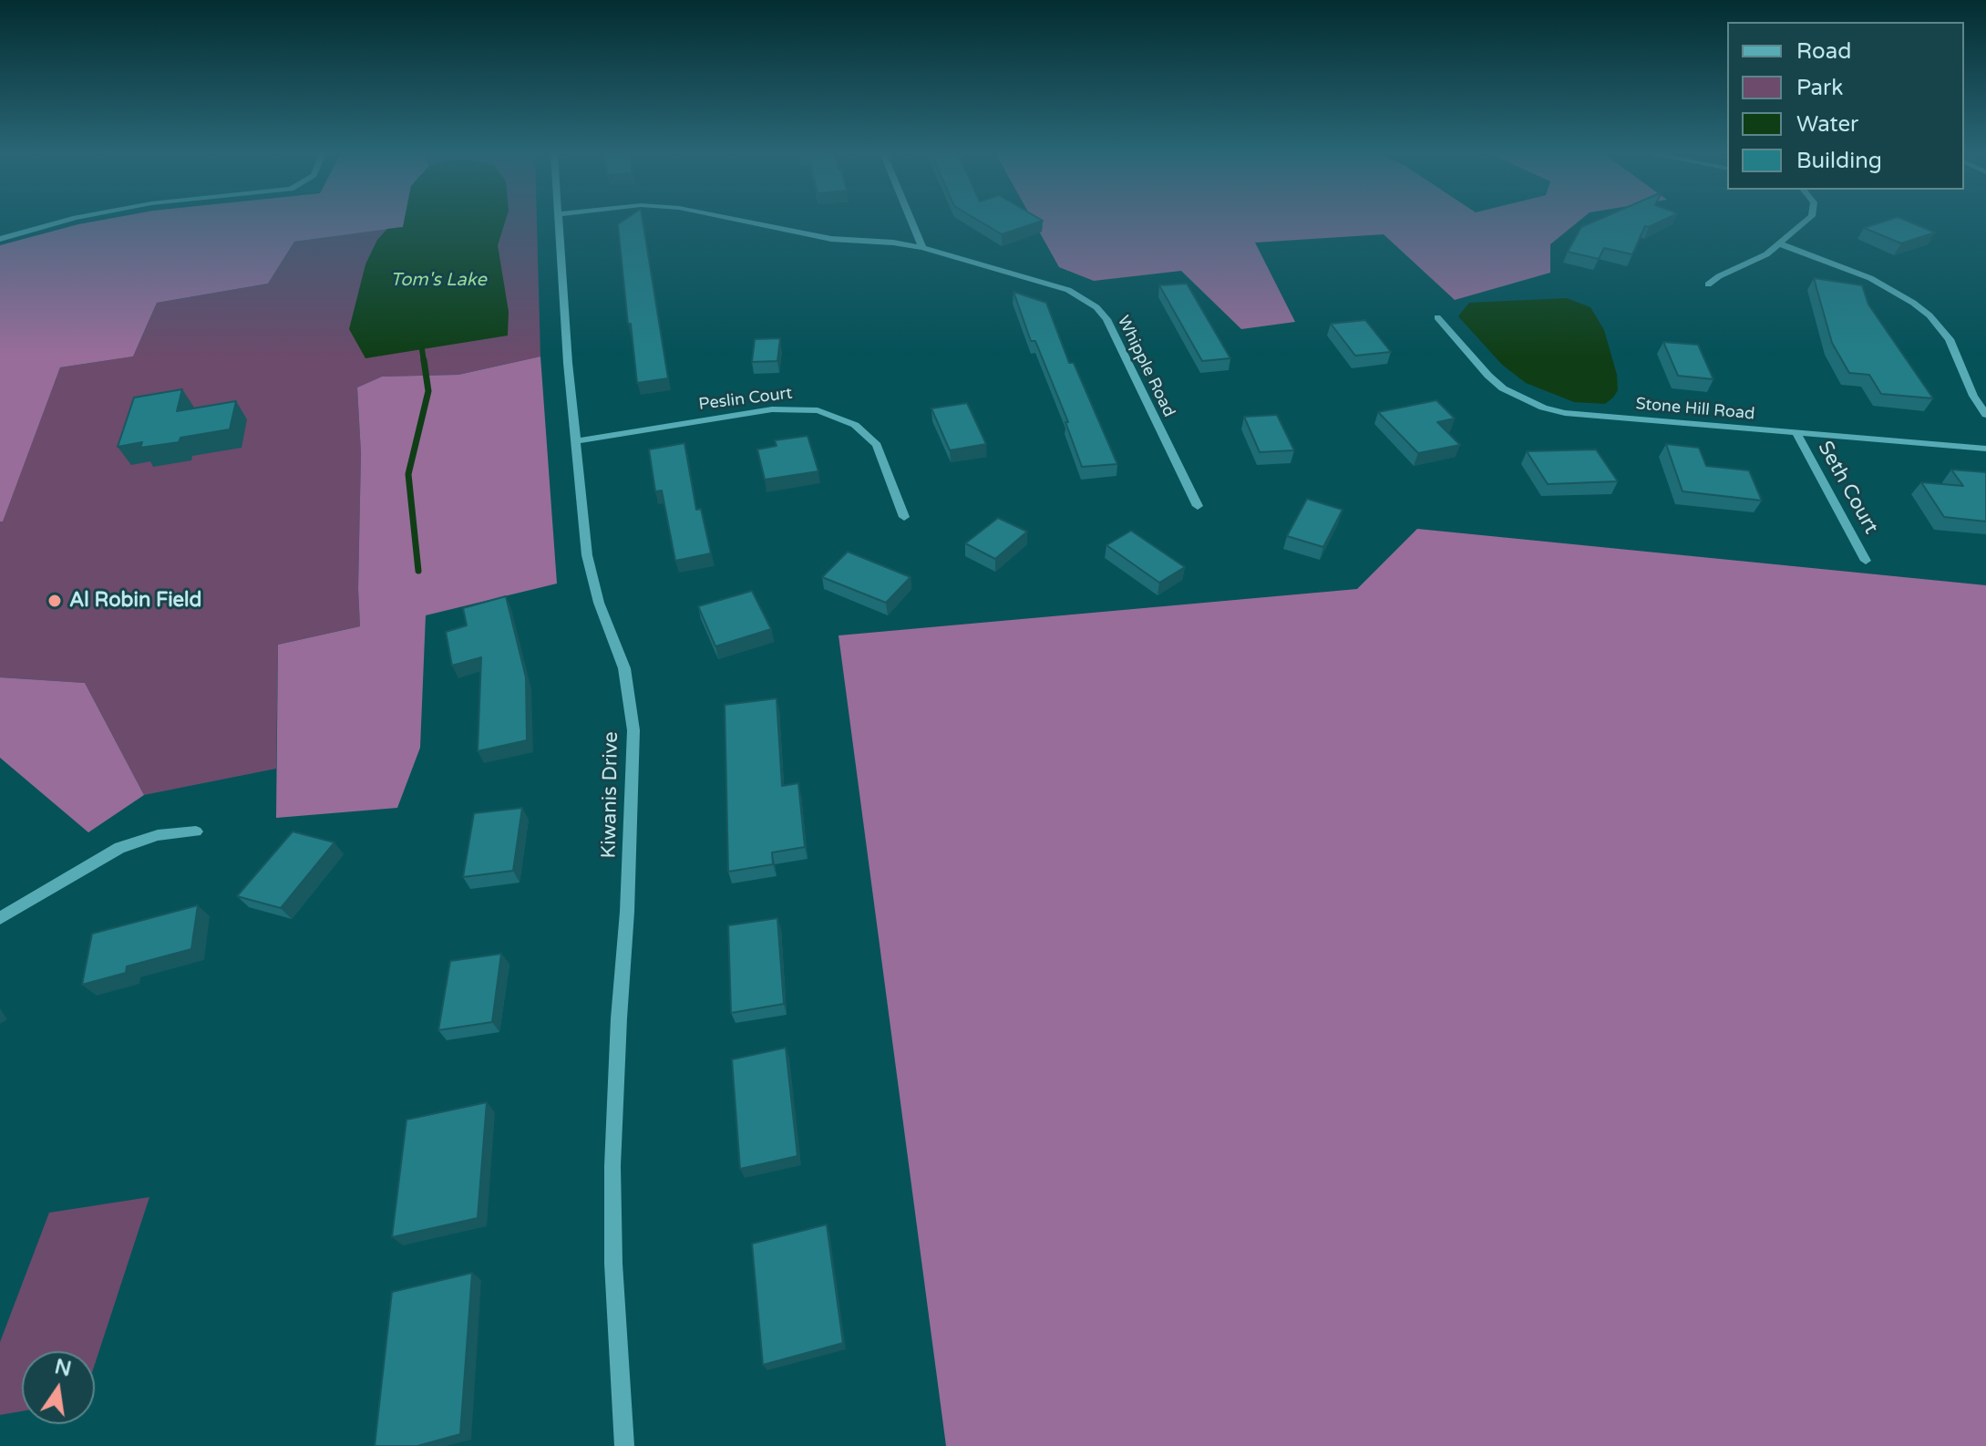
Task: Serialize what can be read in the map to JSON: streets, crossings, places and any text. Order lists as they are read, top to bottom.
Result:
{
  "streets": {
    "street": [
      "Whipple Road",
      "Peslin Court",
      "Stone Hill Road",
      "Seth Court",
      "Kiwanis Drive"
    ]
  },
  "crossings": [
    ["Peslin Court", "Kiwanis Drive"],
    ["Stone Hill Road", "Seth Court"]
  ],
  "water": ["Tom's Lake"],
  "places": ["Al Robin Field"],
  "legend": [
    "Road",
    "Park",
    "Water",
    "Building"
  ],
  "north": "top"
}
